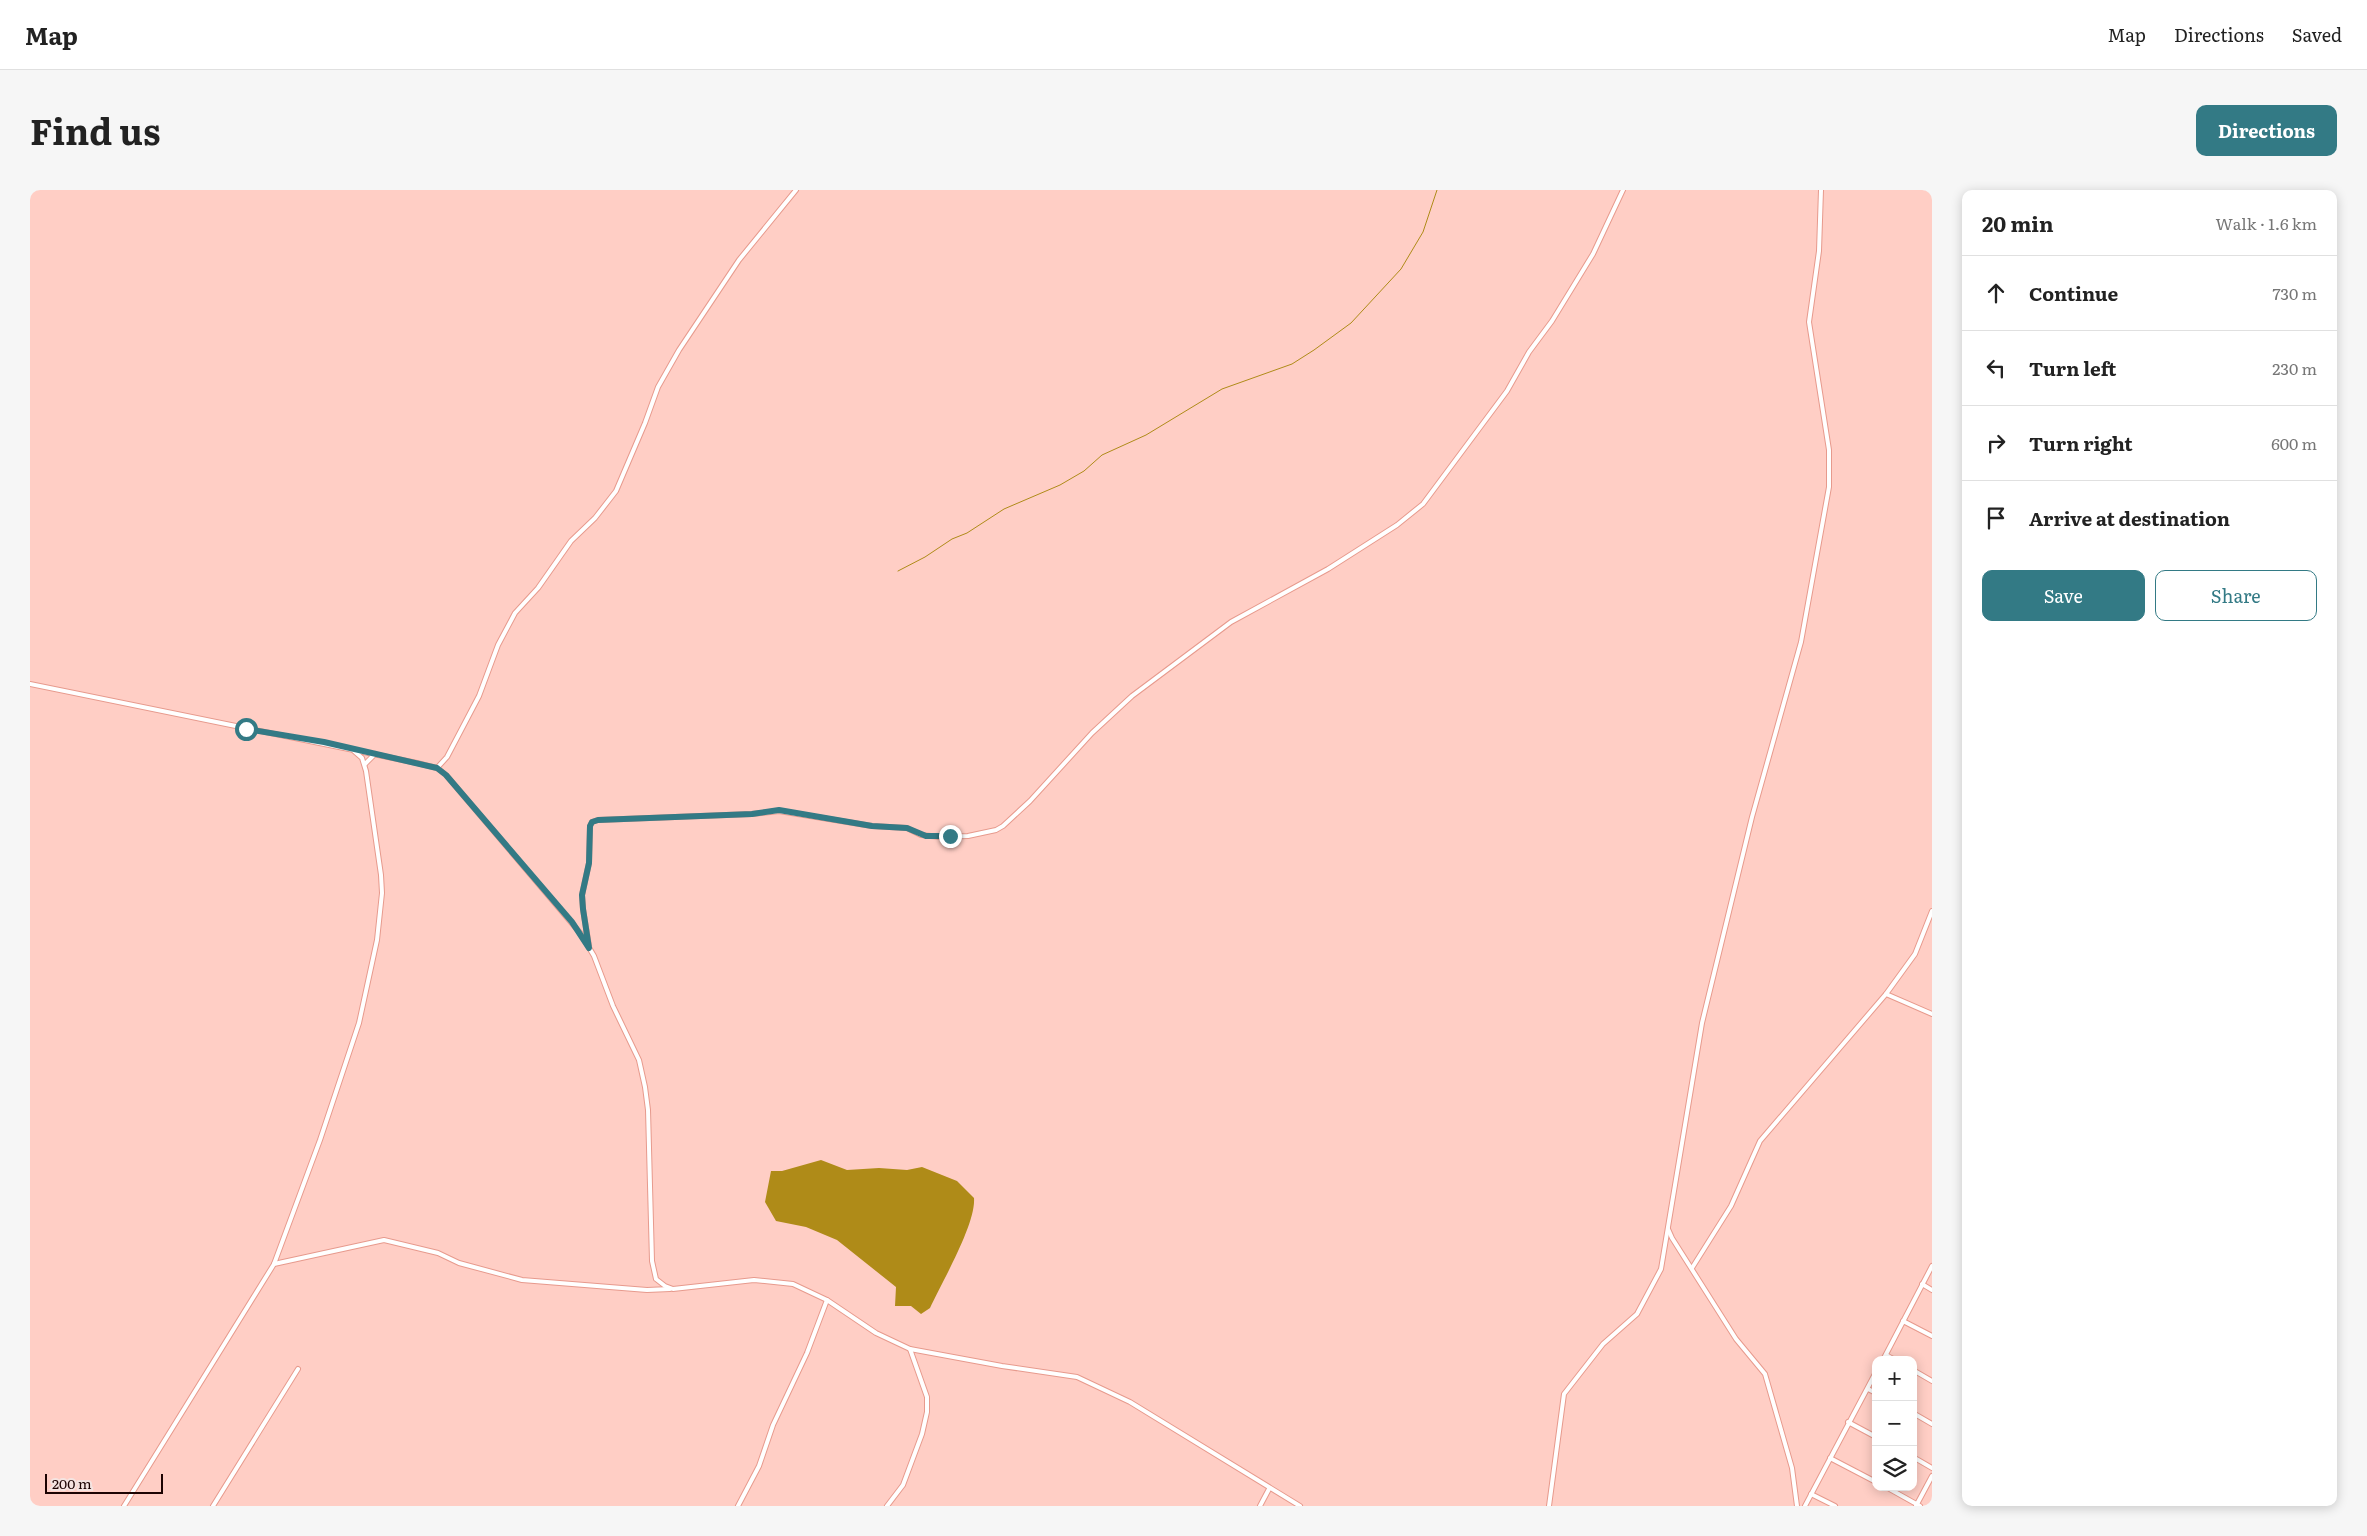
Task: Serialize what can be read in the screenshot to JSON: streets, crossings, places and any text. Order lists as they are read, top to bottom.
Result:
{
  "scale_bar": "200 m",
  "page": {
    "header": "Map",
    "nav": ["Map", "Directions", "Saved"],
    "title": "Find us",
    "buttons": [
      "Directions",
      ["Save", "Share"]
    ],
    "heading": ["20 min", "Walk · 1.6 km"],
    "list": [
      ["Continue", "730 m"],
      ["Turn left", "230 m"],
      ["Turn right", "600 m"],
      "Arrive at destination"
    ],
    "map_buttons": ["+", "−"],
    "scale": "200 m"
  }
}
